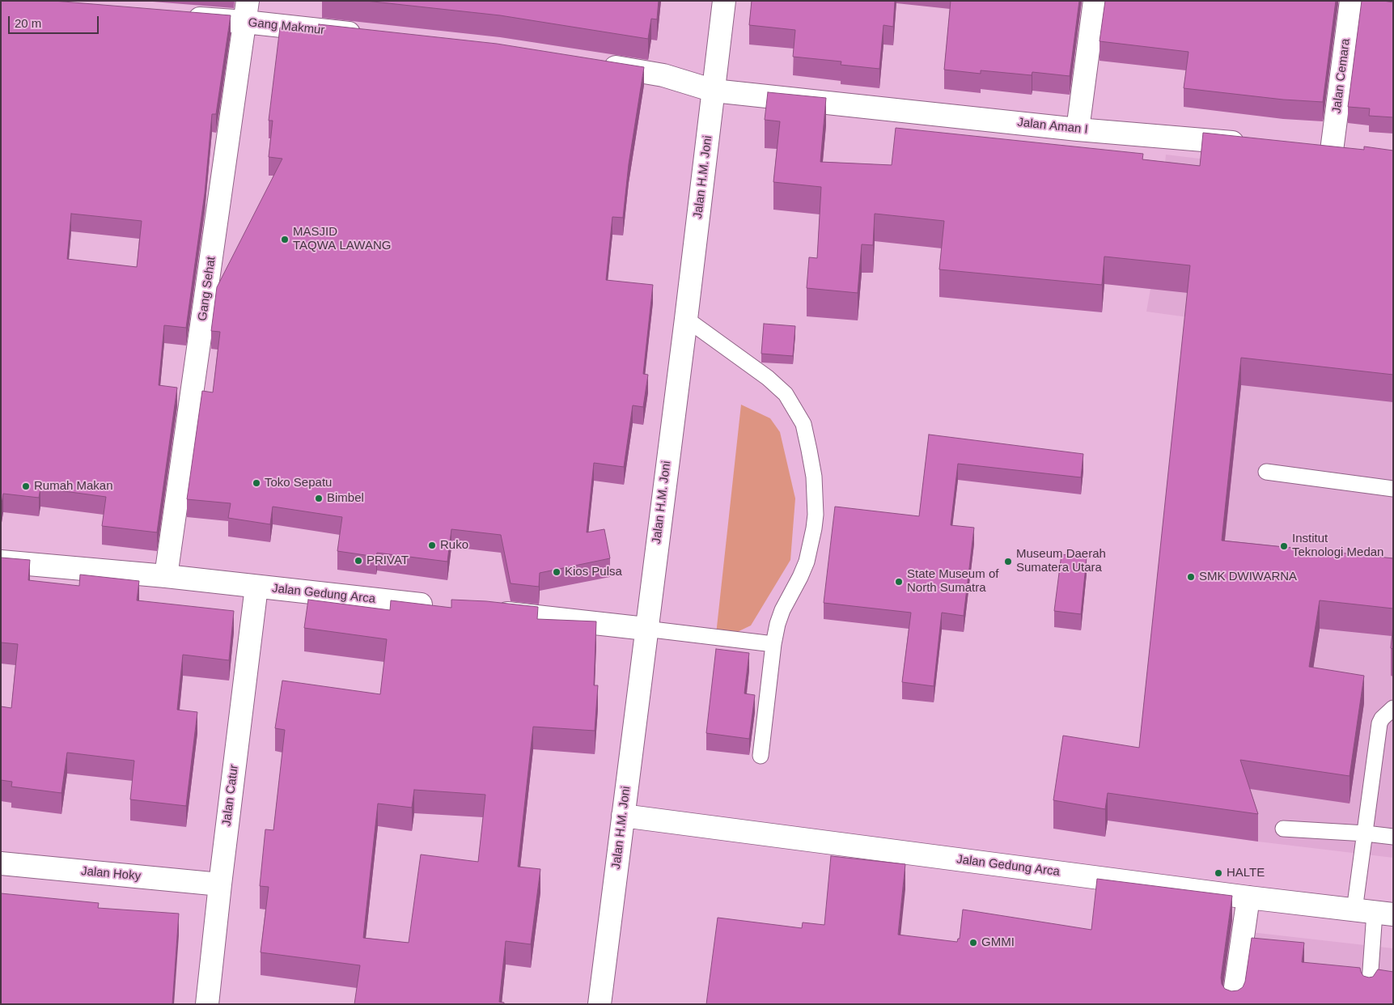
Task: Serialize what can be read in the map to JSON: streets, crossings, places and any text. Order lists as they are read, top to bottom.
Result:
{
  "streets": {
    "street": [
      "Gang Makmur",
      "Jalan Cemara",
      "Jalan Aman I",
      "Jalan H.M. Joni",
      "Gang Sehat",
      "Jalan Gedung Arca",
      "Jalan Catur",
      "Jalan Hoky"
    ]
  },
  "crossings": [
    ["Gang Makmur", "Gang Sehat"],
    ["Jalan Aman I", "Jalan H.M. Joni"],
    ["Jalan H.M. Joni", "Jalan Gedung Arca"],
    ["Gang Sehat", "Jalan Gedung Arca"],
    ["Jalan Gedung Arca", "Jalan Catur"],
    ["Jalan Catur", "Jalan Hoky"]
  ],
  "places": [
    "MASJID TAQWA LAWANG",
    "Toko Sepatu",
    "Rumah Makan",
    "Bimbel",
    "Ruko",
    "Institut Teknologi Medan",
    "PRIVAT",
    "Museum Daerah Sumatera Utara",
    "Kios Pulsa",
    "SMK DWIWARNA",
    "State Museum of North Sumatra",
    "HALTE",
    "GMMI"
  ],
  "scale_bar": "20 m"
}
